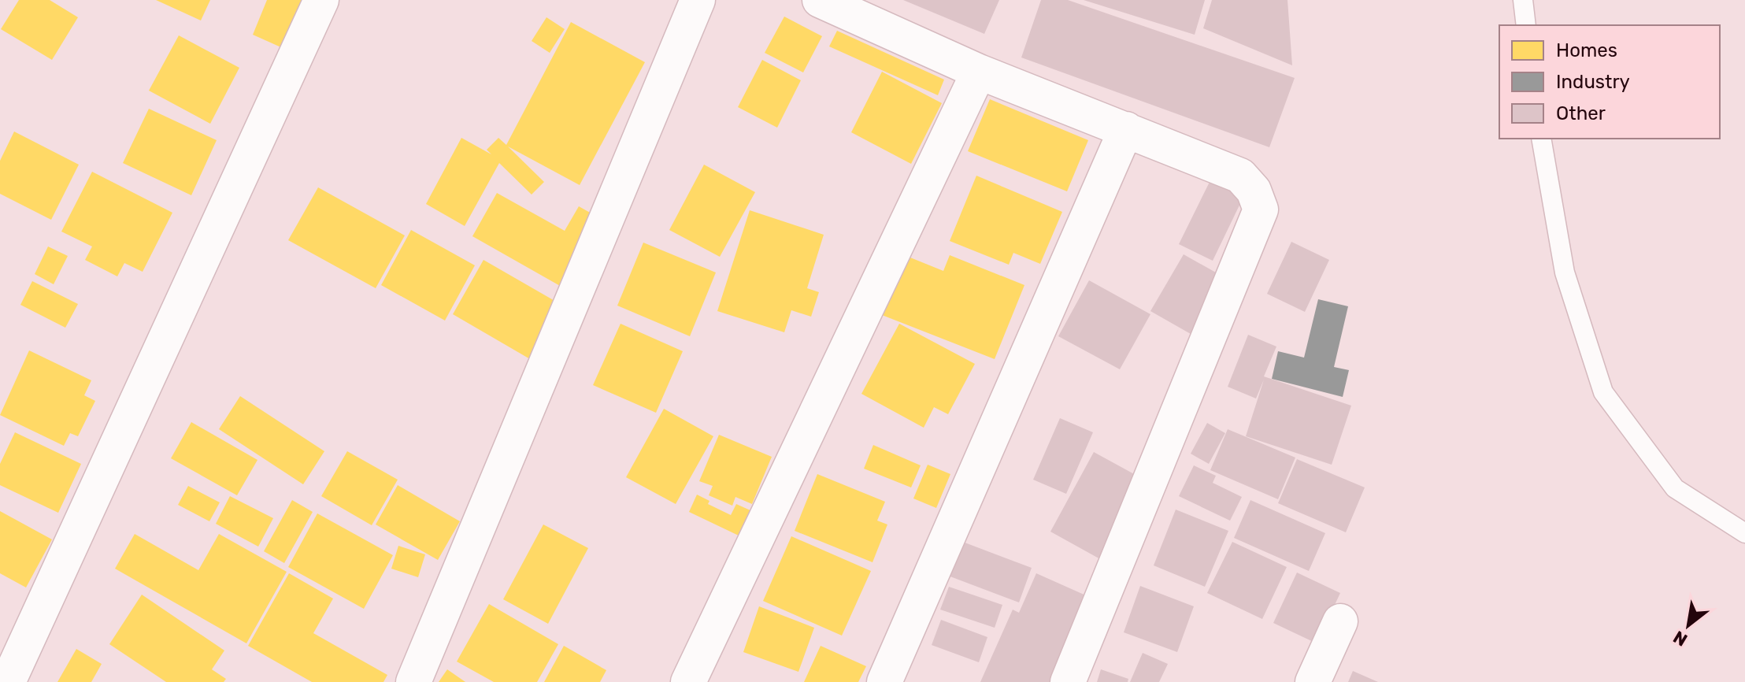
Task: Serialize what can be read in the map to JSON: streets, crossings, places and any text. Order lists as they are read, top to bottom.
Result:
{
  "legend": ["Homes", "Industry", "Other"],
  "north": "bottom left"
}
